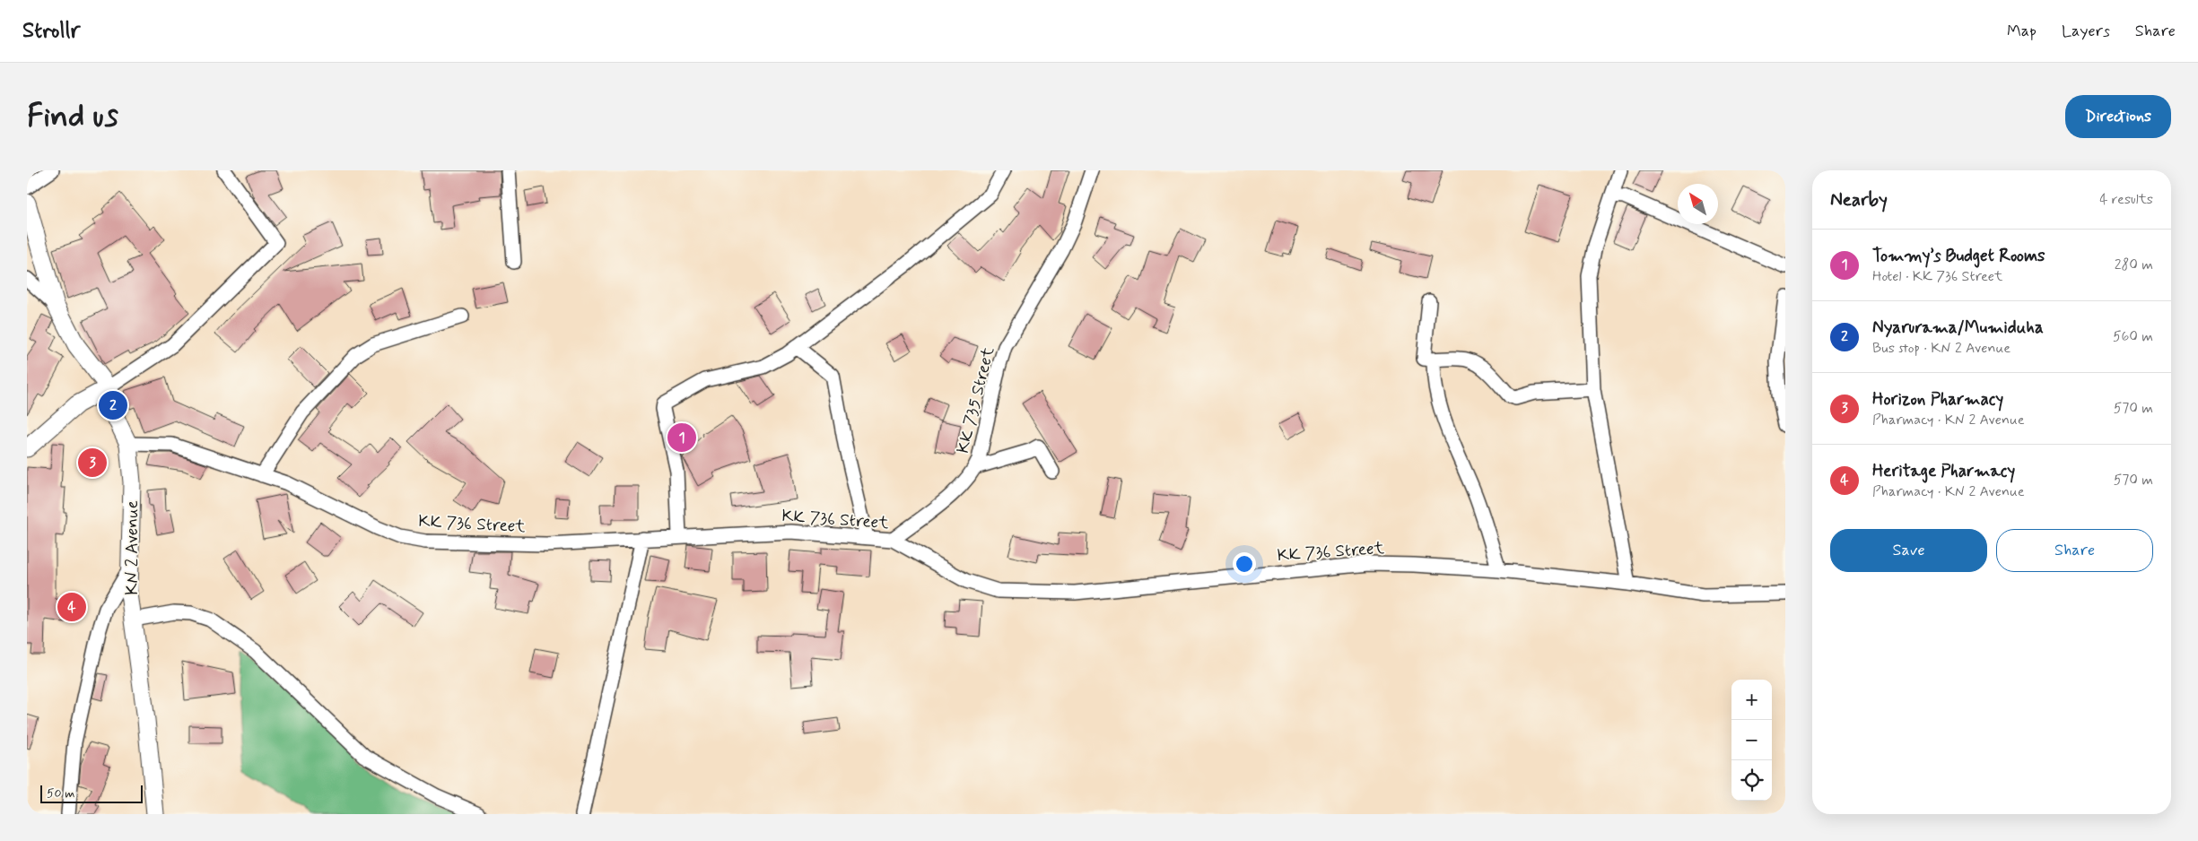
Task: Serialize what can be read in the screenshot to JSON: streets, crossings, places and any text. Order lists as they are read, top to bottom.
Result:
{
  "streets": {
    "main road": ["KN 2 Avenue"],
    "street": ["KK 735 Street", "KK 736 Street"]
  },
  "crossings": [
    ["KK 735 Street", "KK 736 Street"],
    ["KK 736 Street", "KN 2 Avenue"]
  ],
  "scale_bar": "50 m",
  "north": "top left",
  "page": {
    "header": "Strollr",
    "nav": ["Map", "Layers", "Share"],
    "buttons": [
      "Directions",
      ["Save", "Share"]
    ],
    "title": "Find us",
    "heading": ["Nearby", "4 results"],
    "list": [
      {
        "mark": "1",
        "name": "Tommy’s Budget Rooms",
        "note": "Hotel · KK 736 Street",
        "value": "280 m"
      },
      {
        "mark": "2",
        "name": "Nyarurama/Mumiduha",
        "note": "Bus stop · KN 2 Avenue",
        "value": "560 m"
      },
      {
        "mark": "3",
        "name": "Horizon Pharmacy",
        "note": "Pharmacy · KN 2 Avenue",
        "value": "570 m"
      },
      {
        "mark": "4",
        "name": "Heritage Pharmacy",
        "note": "Pharmacy · KN 2 Avenue",
        "value": "570 m"
      }
    ],
    "pins": [
      "2",
      "1",
      "3",
      "4"
    ],
    "map_buttons": ["+", "−"],
    "scale": "50 m"
  }
}
